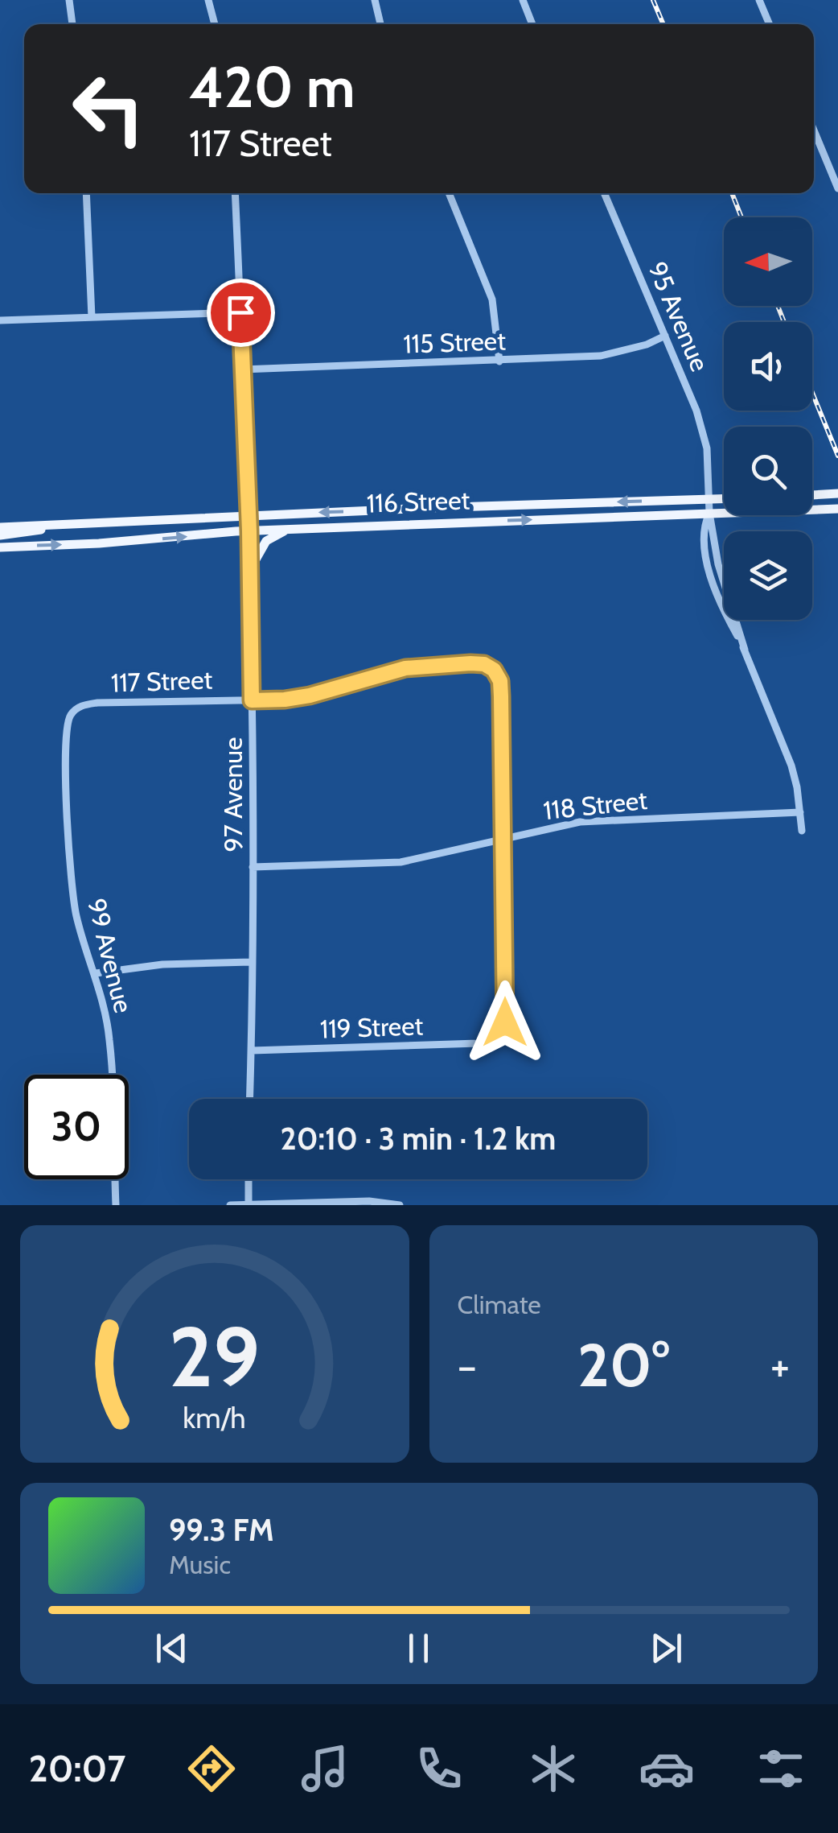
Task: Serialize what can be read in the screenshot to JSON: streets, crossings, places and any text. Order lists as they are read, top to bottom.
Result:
{
  "streets": {
    "main road": ["116 Street"],
    "street": [
      "95 Avenue",
      "115 Street",
      "117 Street",
      "97 Avenue",
      "118 Street",
      "99 Avenue",
      "119 Street"
    ]
  },
  "crossings": [
    ["95 Avenue", "115 Street"],
    ["95 Avenue", "116 Street"],
    ["95 Avenue", "118 Street"],
    ["115 Street", "97 Avenue"],
    ["116 Street", "97 Avenue"],
    ["117 Street", "97 Avenue"],
    ["117 Street", "118 Street"],
    ["117 Street", "99 Avenue"],
    ["117 Street", "119 Street"],
    ["97 Avenue", "118 Street"],
    ["97 Avenue", "119 Street"],
    ["118 Street", "119 Street"]
  ],
  "north": "left",
  "page": {
    "turn": ["420 m", "117 Street"],
    "limit": "30",
    "trip": "20:10 · 3 min · 1.2 km",
    "tile": "Climate",
    "heat": ["−", "20°", "+"],
    "song": ["99.3 FM", "Music"],
    "tabs": "20:07",
    "gauge": ["29", "km/h"]
  }
}
